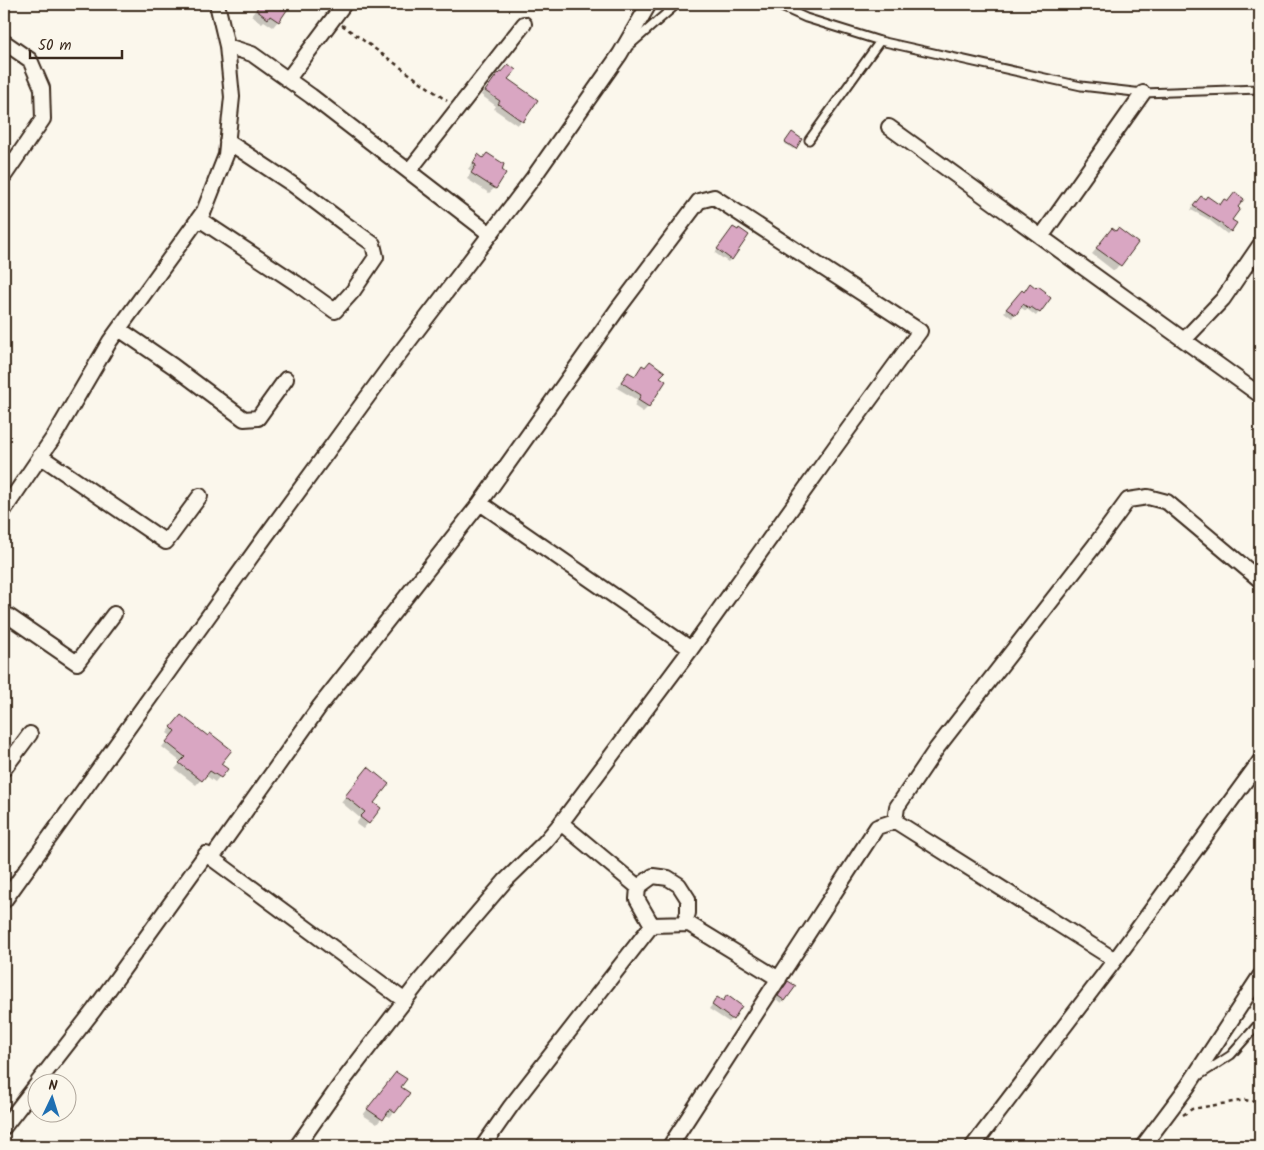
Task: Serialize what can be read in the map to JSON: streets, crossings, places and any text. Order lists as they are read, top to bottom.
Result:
{
  "scale_bar": "50 m",
  "north": "top"
}
